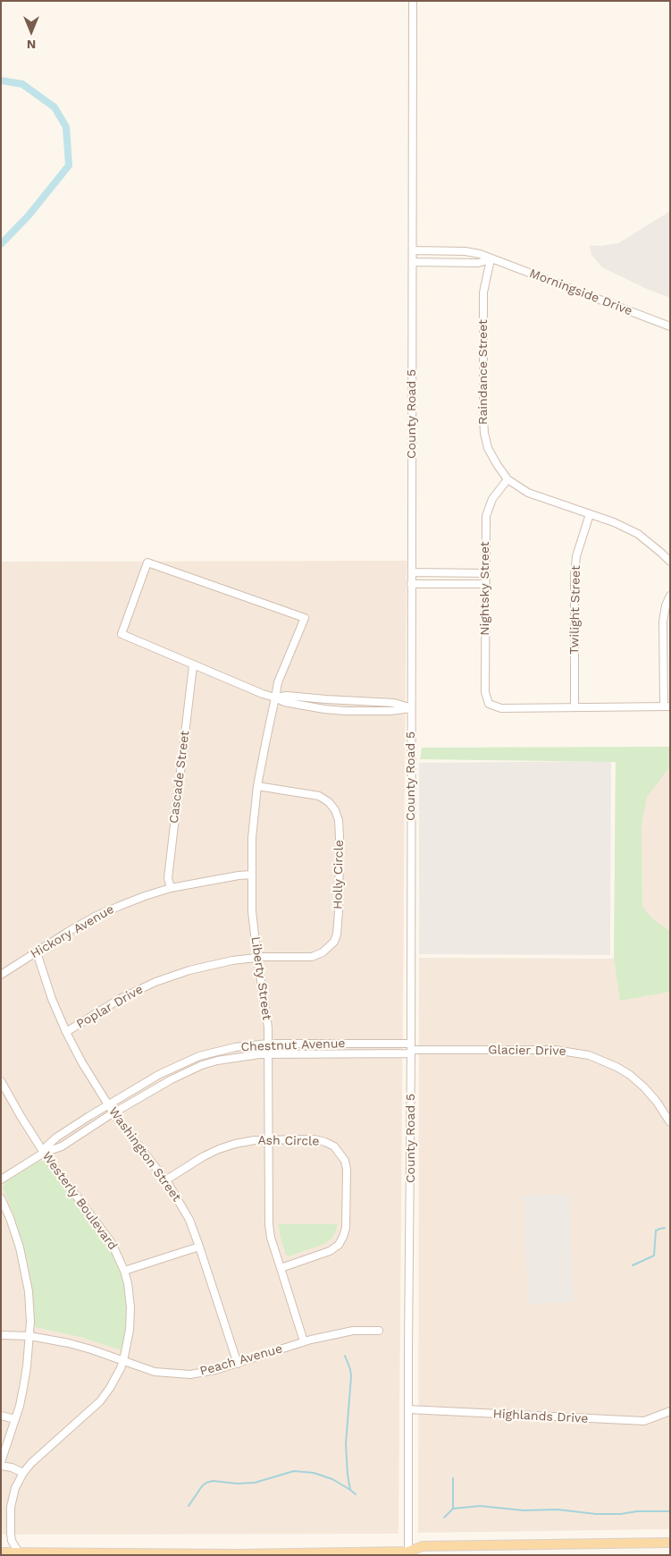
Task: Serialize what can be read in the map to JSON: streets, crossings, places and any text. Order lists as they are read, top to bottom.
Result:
{
  "streets": {
    "street": [
      "Morningside Drive",
      "Raindance Street",
      "County Road 5",
      "Nightsky Street",
      "Twilight Street",
      "Cascade Street",
      "Holly Circle",
      "Hickory Avenue",
      "Liberty Street",
      "Poplar Drive",
      "Chestnut Avenue",
      "Glacier Drive",
      "Ash Circle",
      "Washington Street",
      "Westerly Boulevard",
      "Peach Avenue",
      "Highlands Drive"
    ]
  },
  "crossings": [
    ["Morningside Drive", "Raindance Street"],
    ["Morningside Drive", "County Road 5"],
    ["Raindance Street", "Nightsky Street"],
    ["County Road 5", "Chestnut Avenue"],
    ["County Road 5", "Glacier Drive"],
    ["County Road 5", "Highlands Drive"],
    ["Nightsky Street", "Twilight Street"],
    ["Cascade Street", "Hickory Avenue"],
    ["Cascade Street", "Liberty Street"],
    ["Holly Circle", "Liberty Street"],
    ["Holly Circle", "Poplar Drive"],
    ["Hickory Avenue", "Liberty Street"],
    ["Hickory Avenue", "Washington Street"],
    ["Liberty Street", "Poplar Drive"],
    ["Liberty Street", "Chestnut Avenue"],
    ["Liberty Street", "Ash Circle"],
    ["Liberty Street", "Peach Avenue"],
    ["Poplar Drive", "Washington Street"],
    ["Chestnut Avenue", "Glacier Drive"],
    ["Chestnut Avenue", "Washington Street"],
    ["Chestnut Avenue", "Westerly Boulevard"],
    ["Ash Circle", "Washington Street"],
    ["Washington Street", "Peach Avenue"],
    ["Westerly Boulevard", "Peach Avenue"]
  ],
  "north": "bottom"
}
